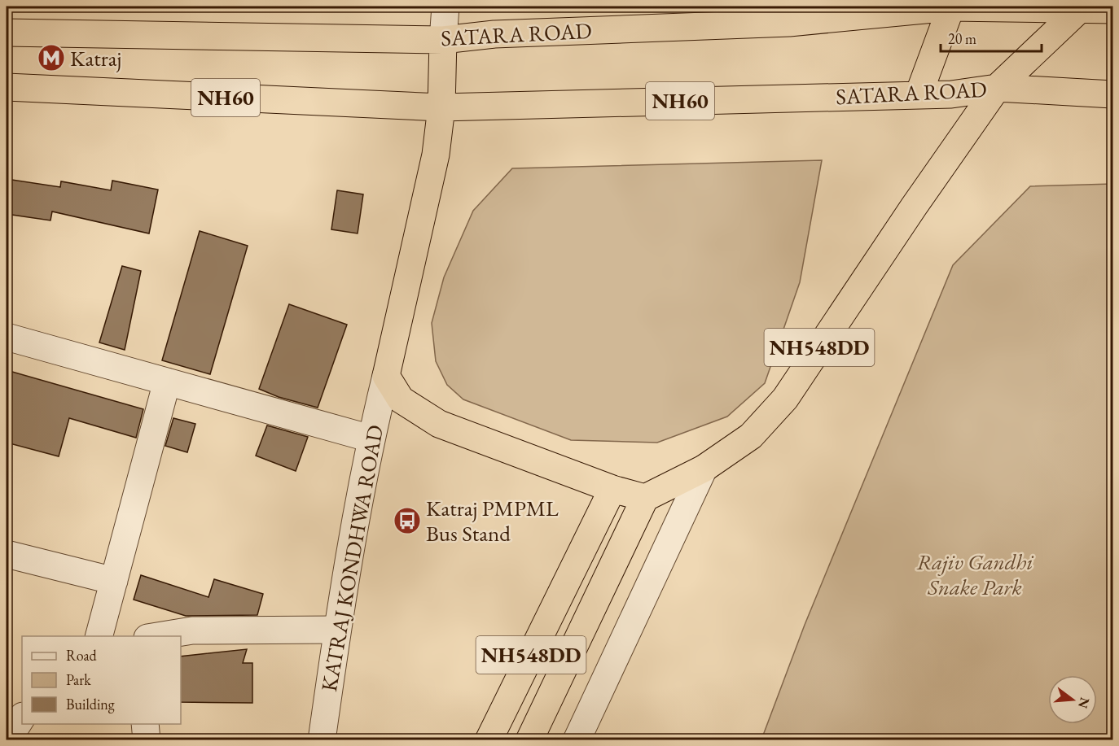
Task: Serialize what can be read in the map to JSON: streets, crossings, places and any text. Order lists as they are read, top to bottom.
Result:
{
  "streets": {
    "highway": [
      "SATARA ROAD",
      "NH60",
      "NH548DD",
      "KATRAJ KONDHWA ROAD"
    ]
  },
  "crossings": [
    ["SATARA ROAD", "NH548DD"],
    ["SATARA ROAD", "KATRAJ KONDHWA ROAD"],
    ["NH548DD", "KATRAJ KONDHWA ROAD"]
  ],
  "parks": ["Rajiv Gandhi Snake Park"],
  "places": {
    "metro station": ["Katraj"],
    "bus stop": ["Katraj PMPML Bus Stand"]
  },
  "legend": ["Road", "Park", "Building"],
  "scale_bar": "20 m",
  "north": "right"
}
